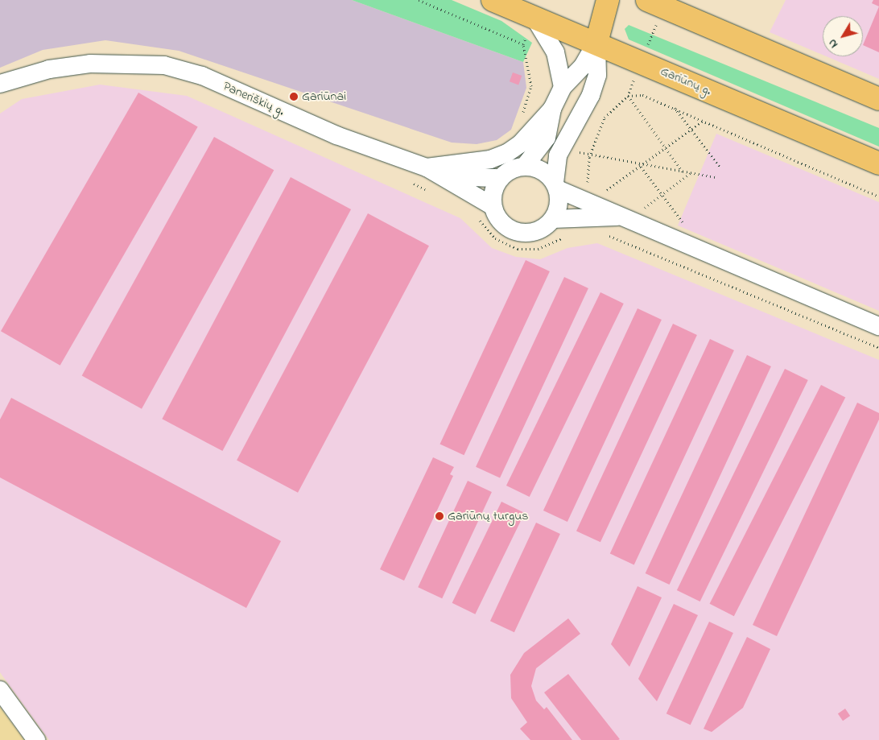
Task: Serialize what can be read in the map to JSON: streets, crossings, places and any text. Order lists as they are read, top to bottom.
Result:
{
  "streets": {
    "highway": ["Gariūnų g."],
    "street": ["Paneriškių g."]
  },
  "places": ["Gariūnai", "Gariūnų turgus"],
  "north": "bottom left"
}
